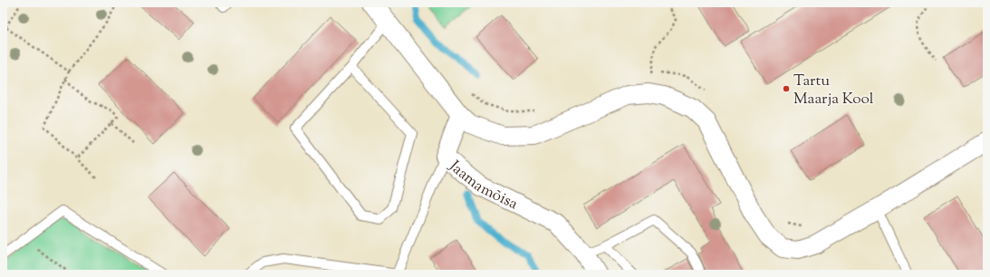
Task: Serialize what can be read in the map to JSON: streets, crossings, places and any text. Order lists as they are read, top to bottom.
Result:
{
  "streets": {
    "street": ["Jaamamõisa"]
  },
  "places": ["Tartu Maarja Kool"]
}
